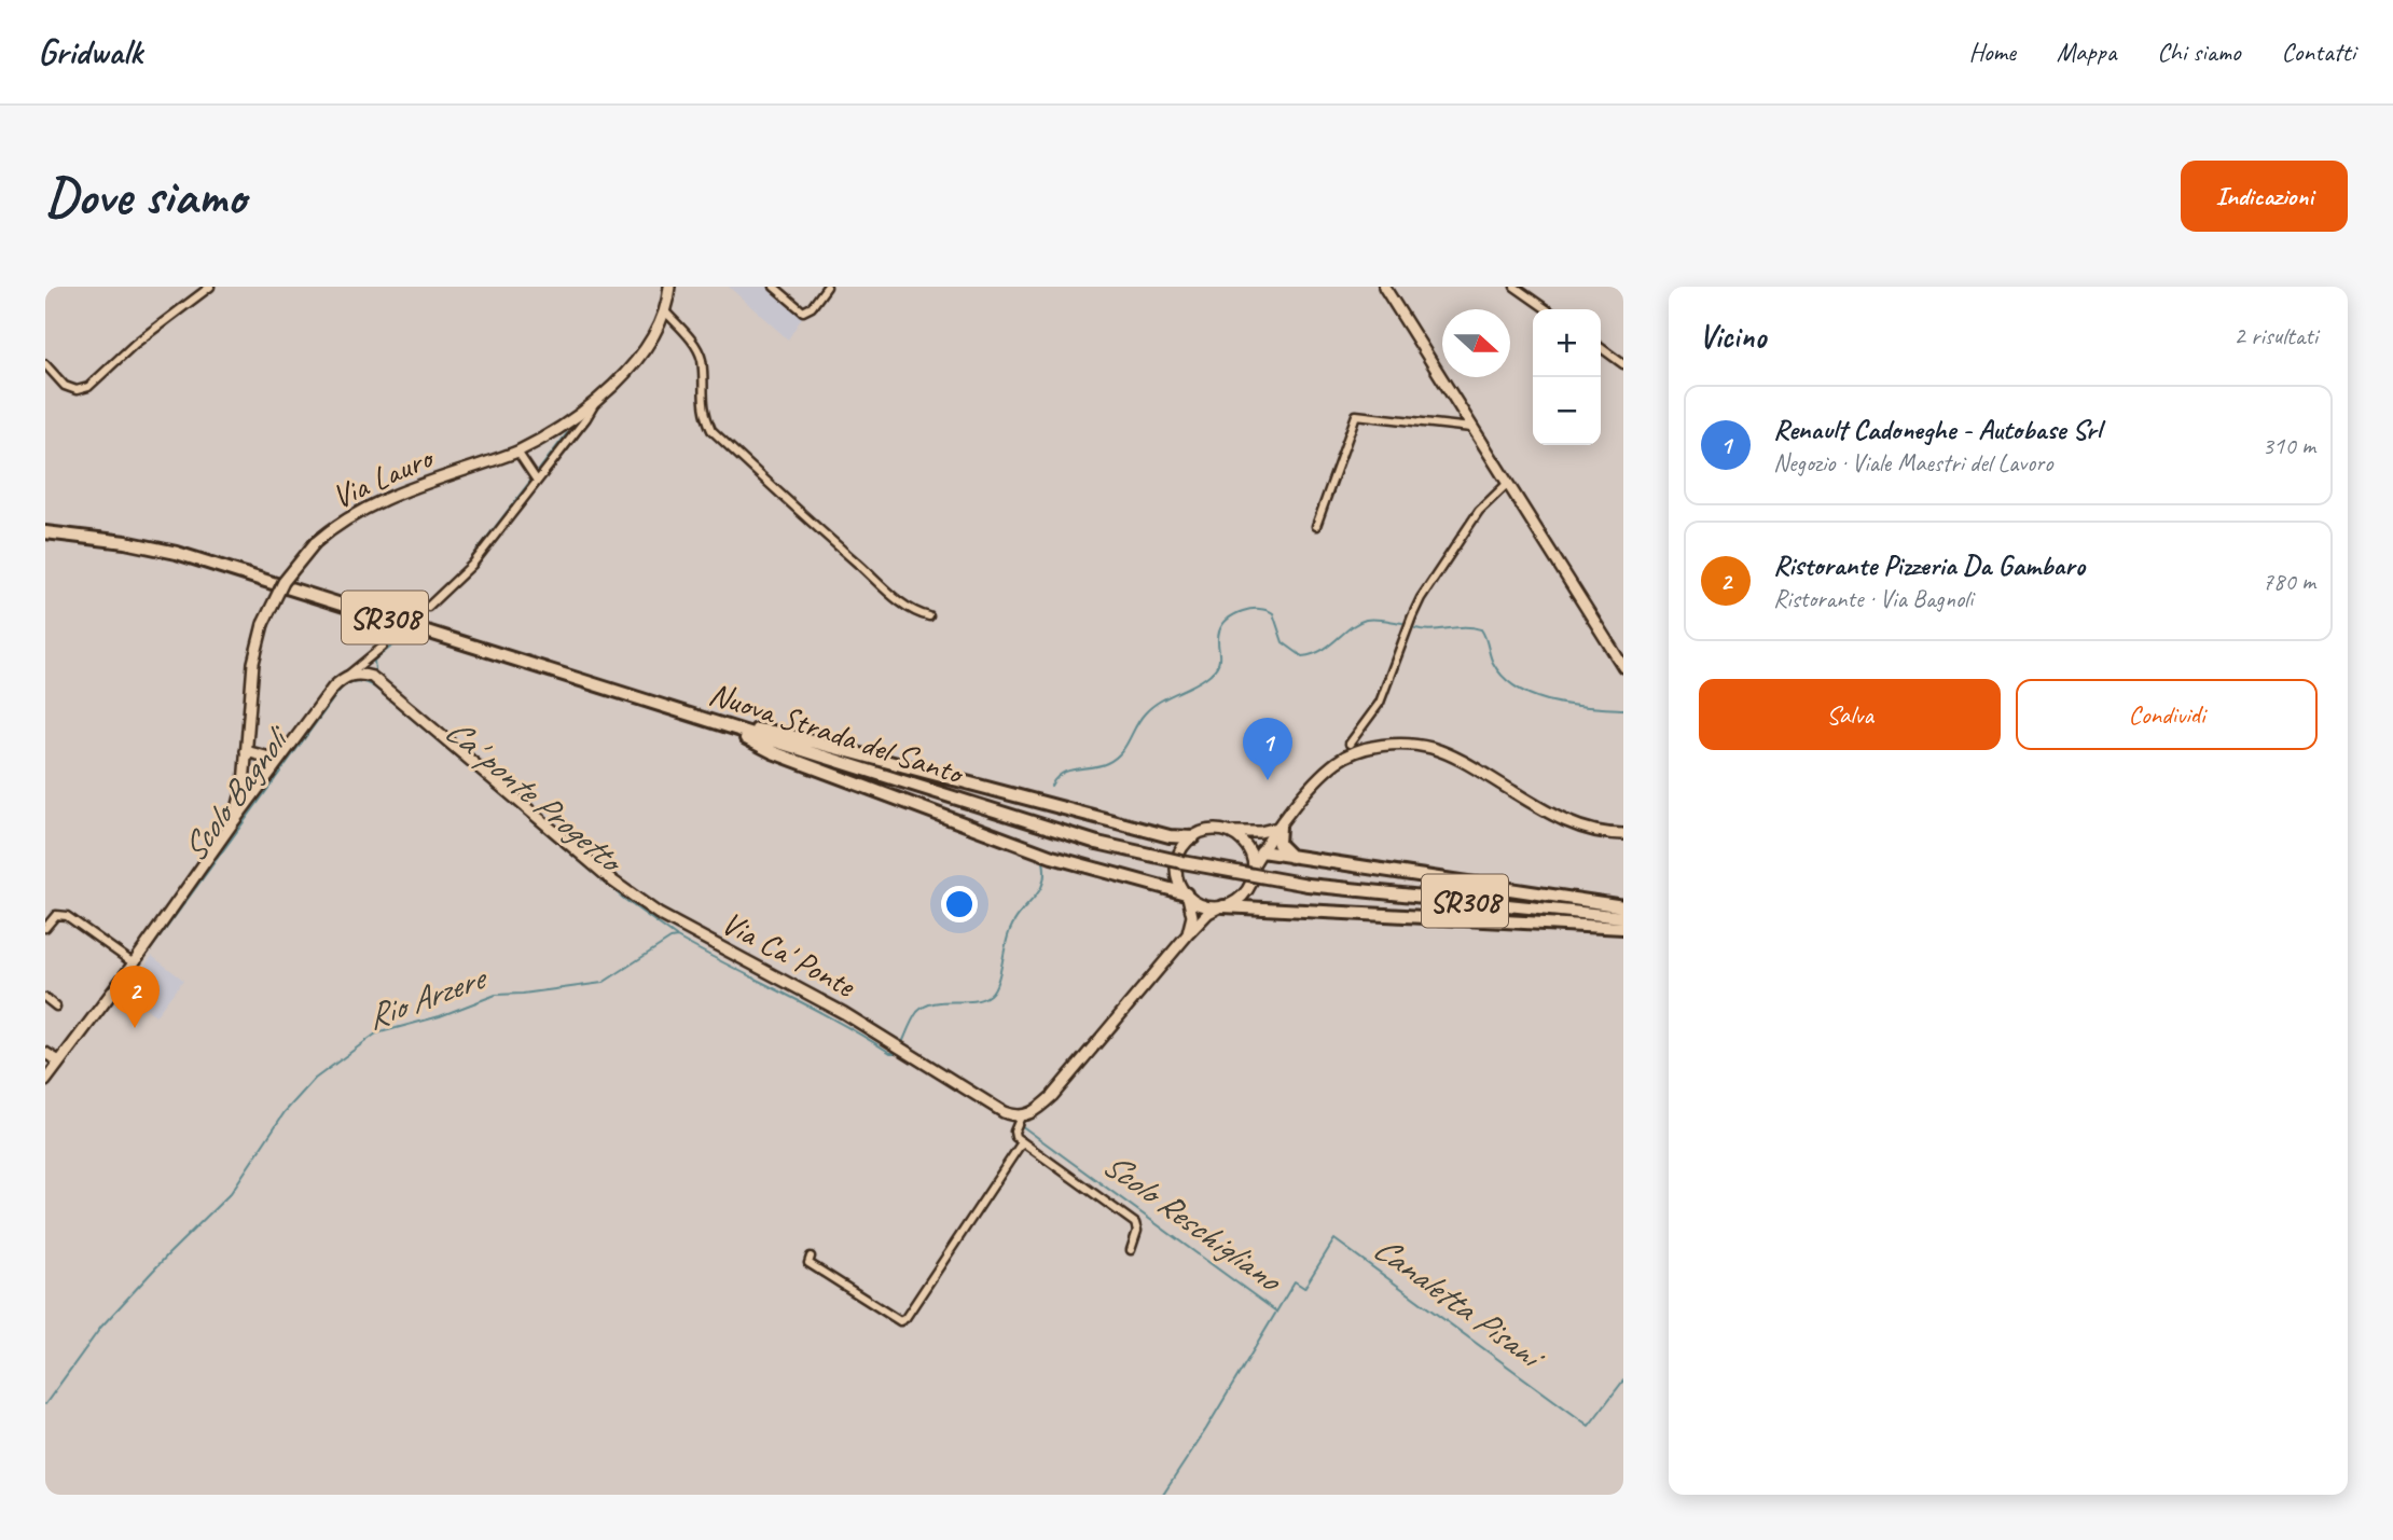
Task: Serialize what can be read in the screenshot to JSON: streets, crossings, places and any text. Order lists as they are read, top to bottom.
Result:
{
  "streets": {
    "highway": ["SR308", "Nuova Strada del Santo"],
    "street": ["Via Lauro", "Via Ca' Ponte"]
  },
  "water": [
    "Ca' ponte Progetto",
    "Scolo Bagnoli",
    "Rio Arzere",
    "Scolo Reschigliano",
    "Canaletta Pisani"
  ],
  "north": "right",
  "page": {
    "header": "Gridwalk",
    "nav": [
      "Home",
      "Mappa",
      "Chi siamo",
      "Contatti"
    ],
    "buttons": [
      "Indicazioni",
      ["Salva", "Condividi"]
    ],
    "title": "Dove siamo",
    "heading": ["Vicino", "2 risultati"],
    "map_buttons": ["+", "−"],
    "list": [
      {
        "mark": "1",
        "name": "Renault Cadoneghe - Autobase Srl",
        "note": "Negozio · Viale Maestri del Lavoro",
        "value": "310 m"
      },
      {
        "mark": "2",
        "name": "Ristorante Pizzeria Da Gambaro",
        "note": "Ristorante · Via Bagnoli",
        "value": "780 m"
      }
    ],
    "pins": ["1", "2"]
  }
}
